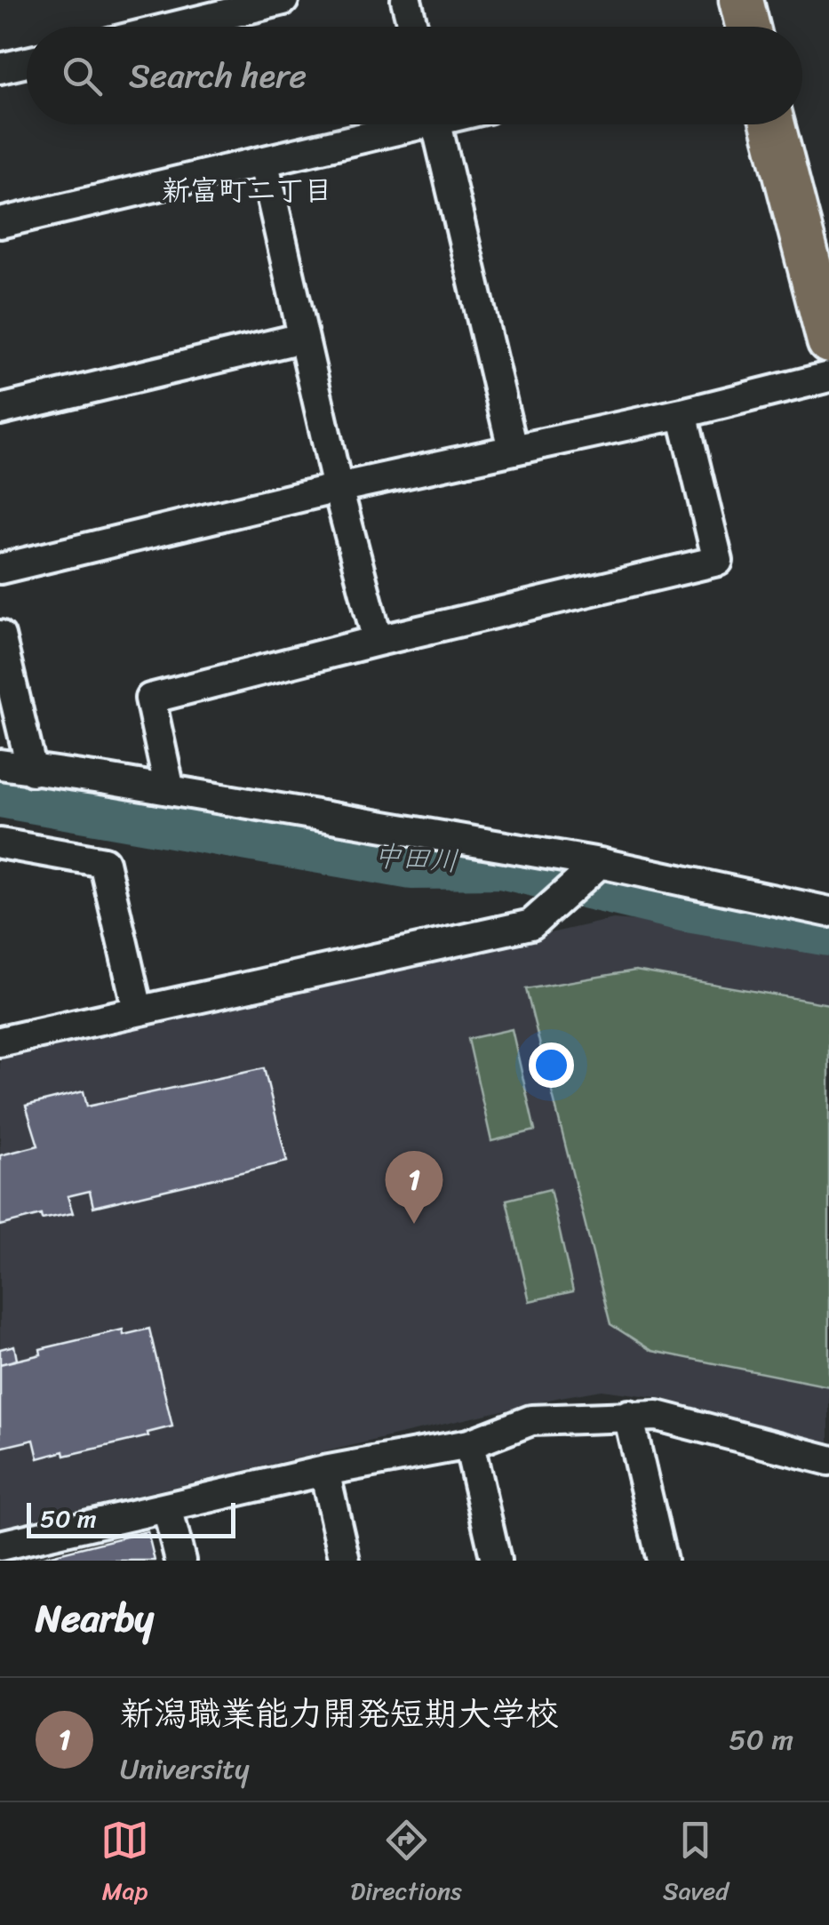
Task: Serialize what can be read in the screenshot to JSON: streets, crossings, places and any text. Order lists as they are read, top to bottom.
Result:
{
  "districts": ["新富町二丁目"],
  "water": ["中田川"],
  "scale_bar": "50 m",
  "page": {
    "search": "Search here",
    "pins": "1",
    "scale": "50 m",
    "heading": "Nearby",
    "list": [
      {
        "mark": "1",
        "name": "新潟職業能力開発短期大学校",
        "note": "University",
        "value": "50 m"
      }
    ],
    "nav": ["Map", "Directions", "Saved"]
  }
}
